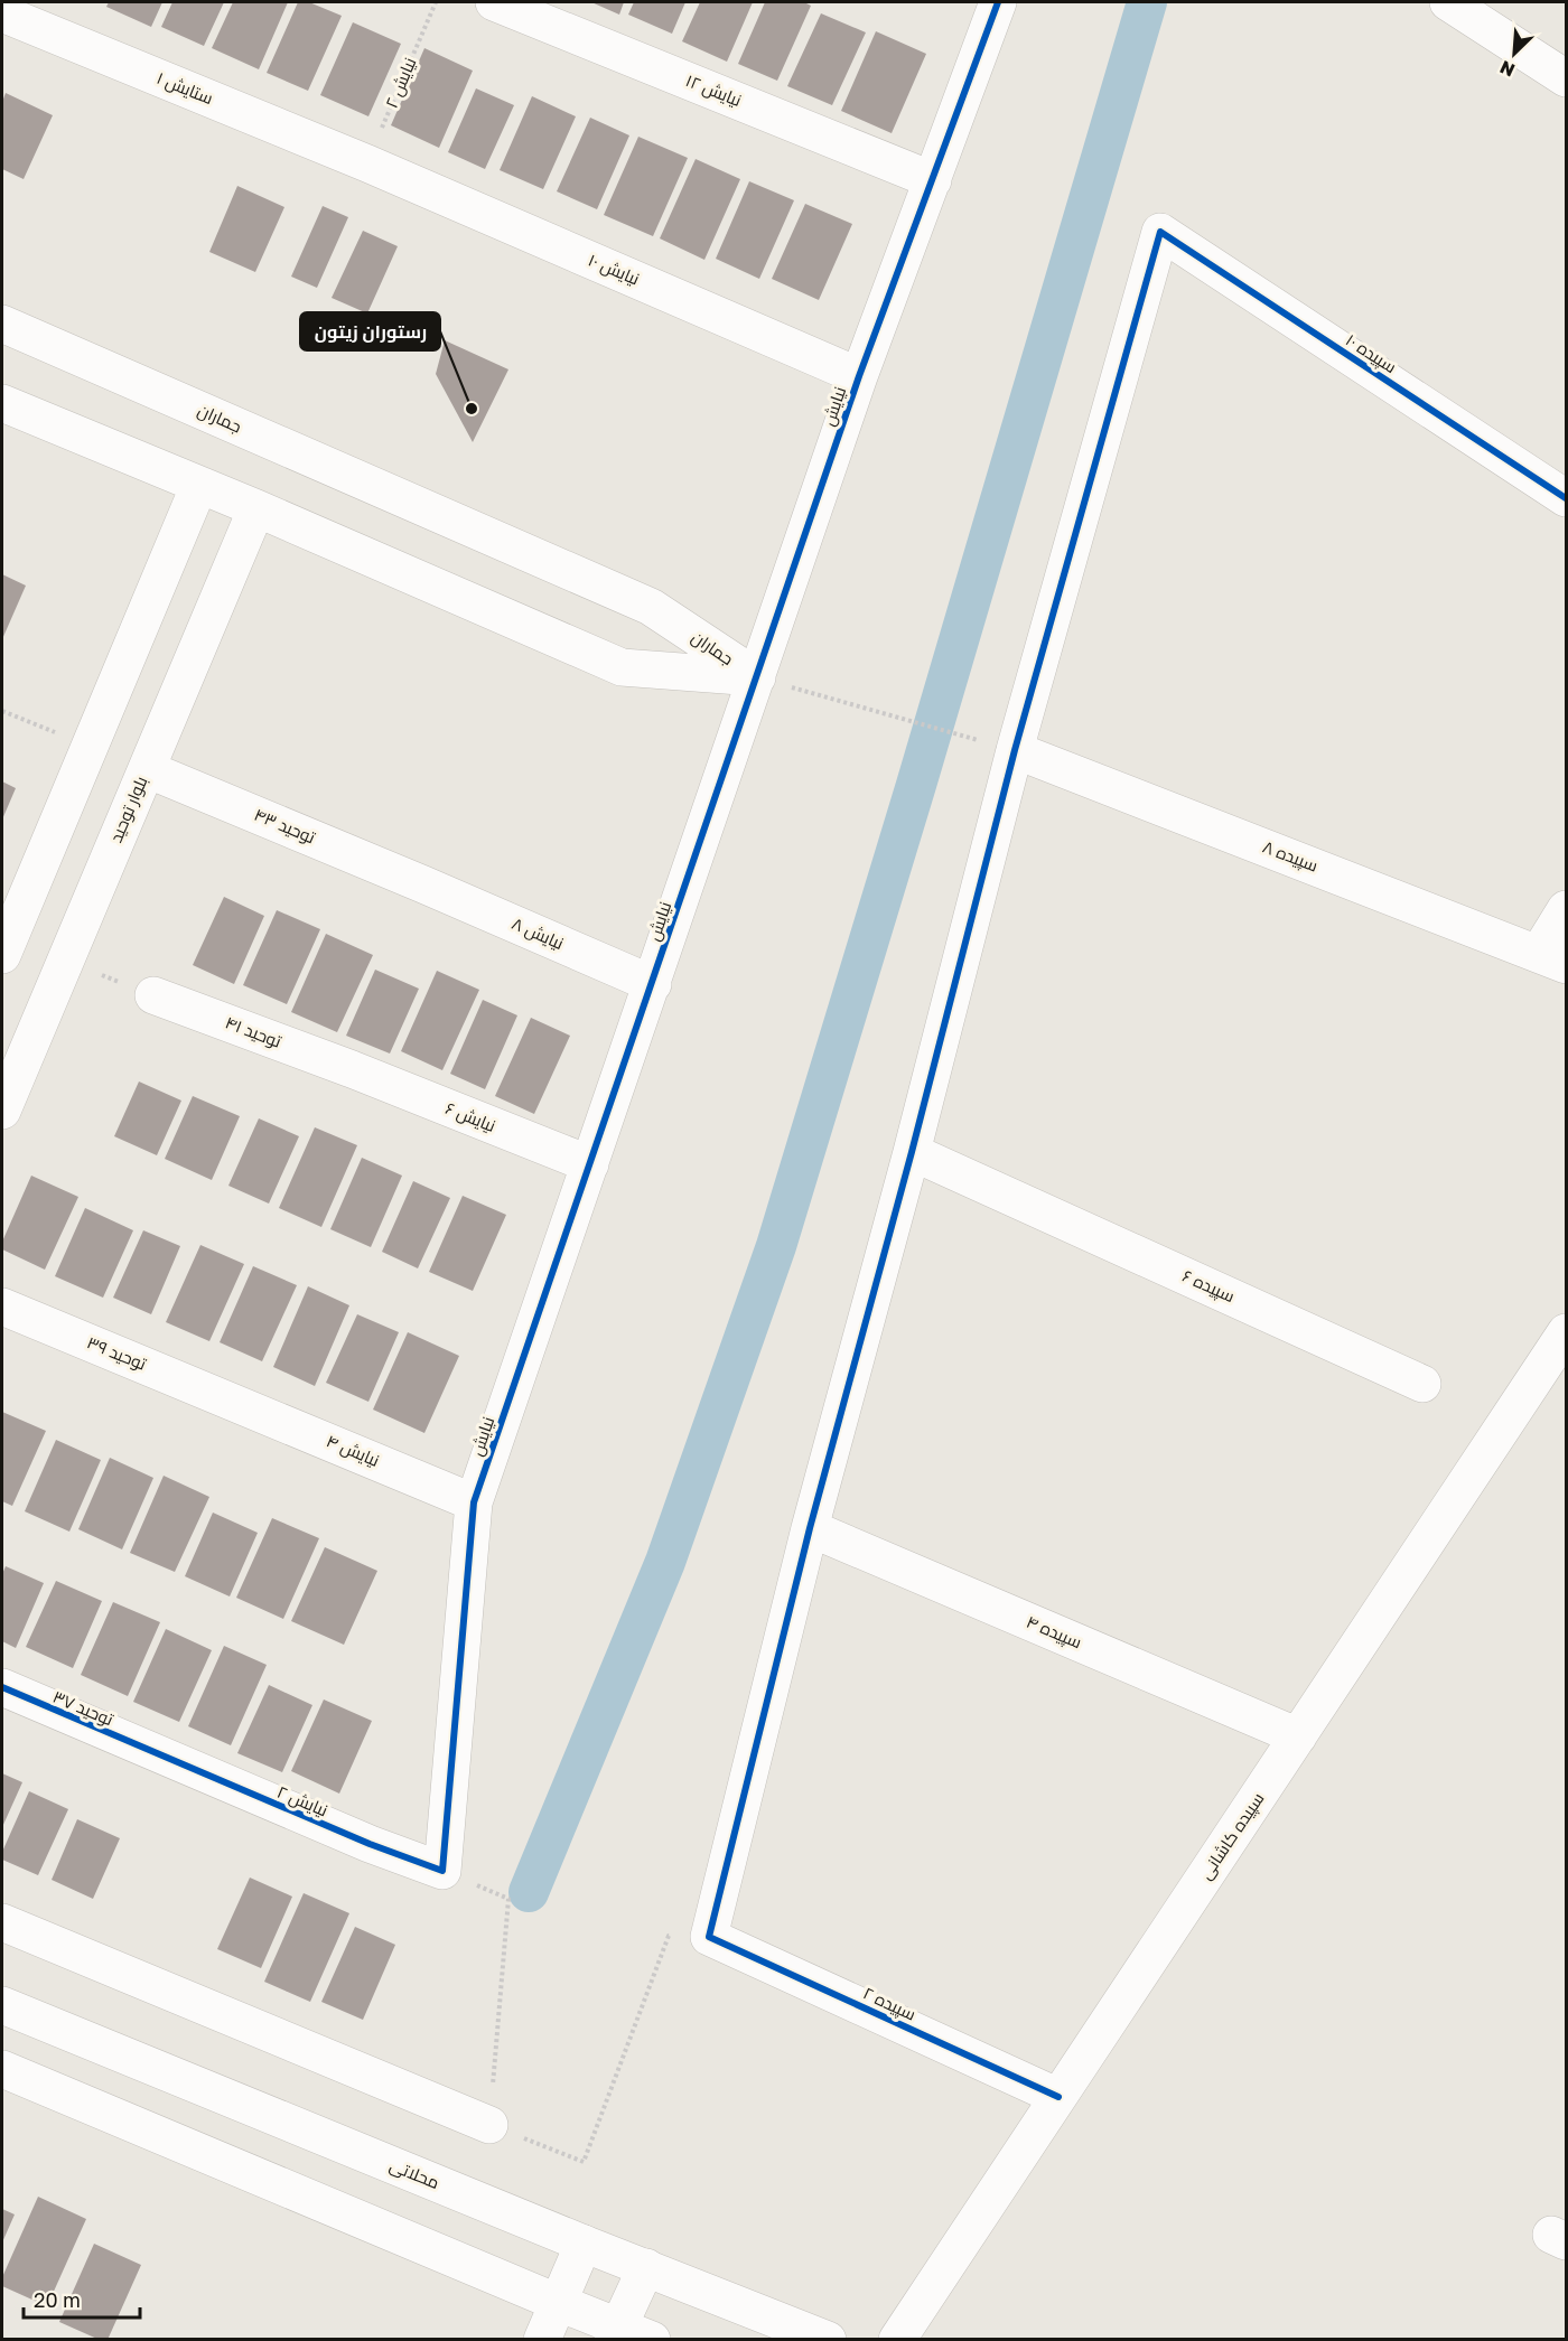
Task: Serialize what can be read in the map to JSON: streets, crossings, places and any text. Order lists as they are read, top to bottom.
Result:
{
  "streets": {
    "street": [
      "نیایش ۲",
      "ستایش ۱",
      "نیایش ۱۲",
      "نیایش ۱۰",
      "سپیده ۱۰",
      "نیایش",
      "جماران",
      "بلوار توحید",
      "توحید ۴۳",
      "سپیده ۸",
      "نیایش ۸",
      "توحید ۴۱",
      "نیایش ۶",
      "سپیده ۶",
      "توحید ۳۹",
      "نیایش ۴",
      "سپیده ۴",
      "توحید ۳۷",
      "سپیده کاشانی",
      "سپیده ۲",
      "محلاتی"
    ]
  },
  "crossings": [
    ["نیایش ۲", "ستایش ۱"],
    ["نیایش ۲", "نیایش ۱۰"],
    ["نیایش ۲", "نیایش"],
    ["نیایش ۲", "توحید ۳۷"],
    ["ستایش ۱", "نیایش ۱۰"],
    ["نیایش ۱۲", "نیایش"],
    ["نیایش ۱۰", "نیایش"],
    ["سپیده ۱۰", "سپیده ۸"],
    ["نیایش", "جماران"],
    ["نیایش", "نیایش ۸"],
    ["نیایش", "نیایش ۶"],
    ["نیایش", "نیایش ۴"],
    ["جماران", "بلوار توحید"],
    ["بلوار توحید", "توحید ۴۳"],
    ["توحید ۴۳", "نیایش ۸"],
    ["توحید ۴۱", "نیایش ۶"],
    ["توحید ۳۹", "نیایش ۴"],
    ["سپیده ۴", "سپیده کاشانی"],
    ["سپیده کاشانی", "سپیده ۲"]
  ],
  "places": ["رستوران زیتون"],
  "scale_bar": "20 m",
  "north": "bottom left"
}
